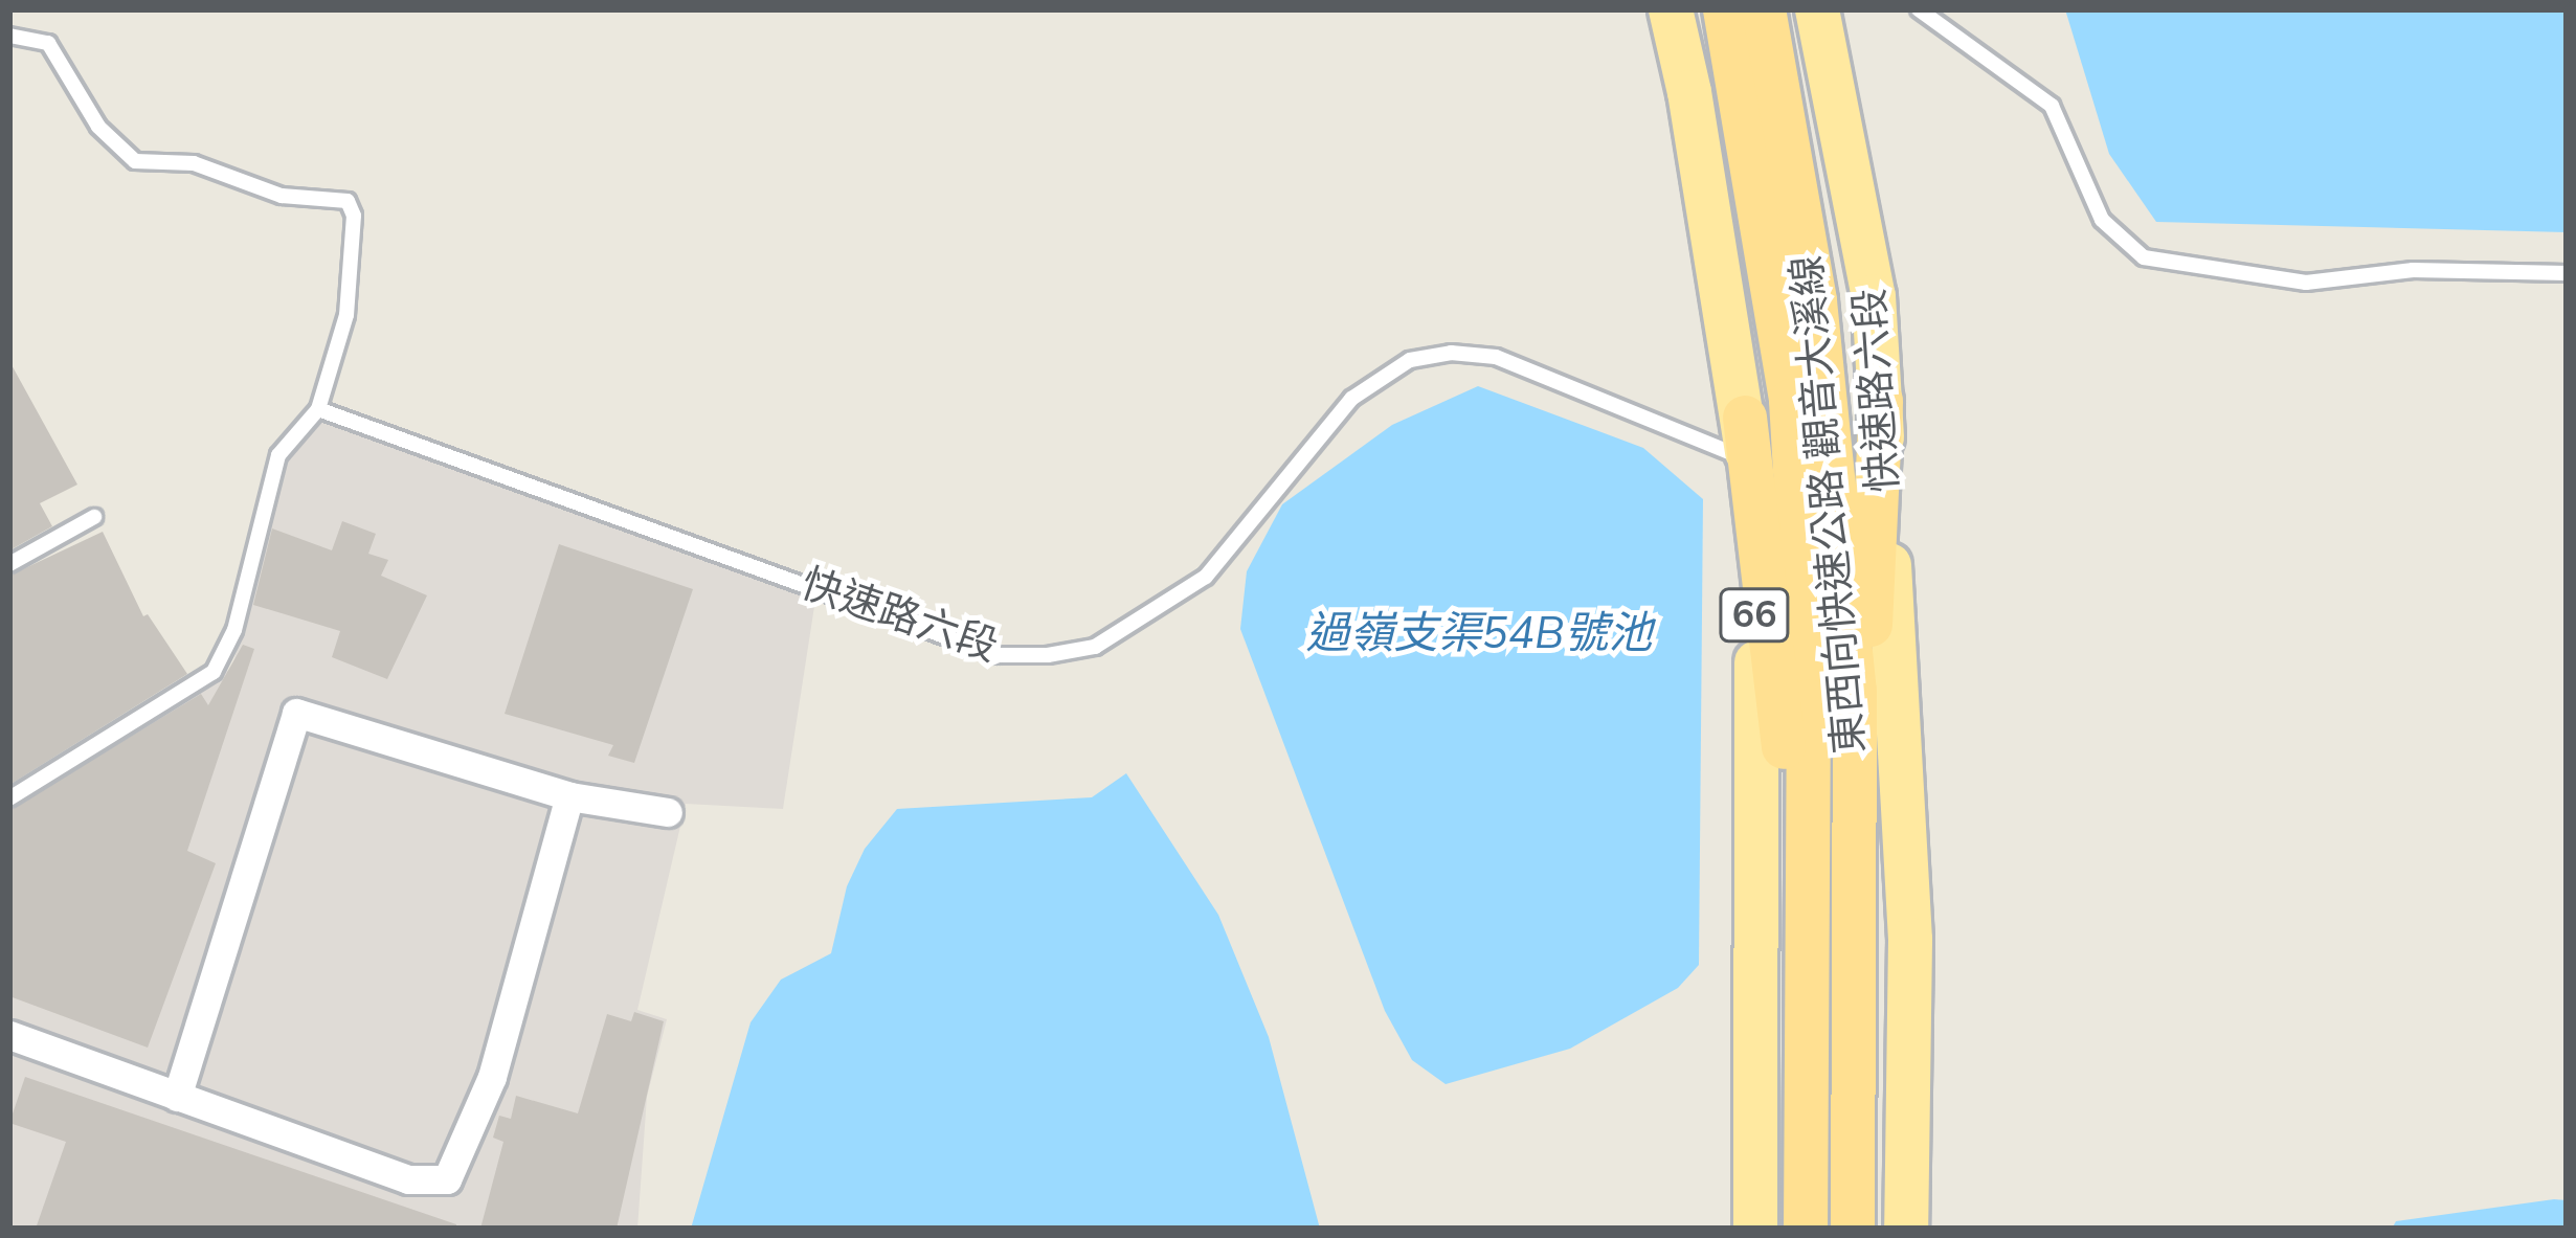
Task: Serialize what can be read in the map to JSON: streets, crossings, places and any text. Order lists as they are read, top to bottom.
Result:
{
  "streets": {
    "highway": ["東西向快速公路 觀音大溪線", "66"],
    "main road": ["快速路六段"]
  },
  "crossings": [
    ["快速路六段", "66"]
  ],
  "water": ["過嶺支渠54B號池"]
}
